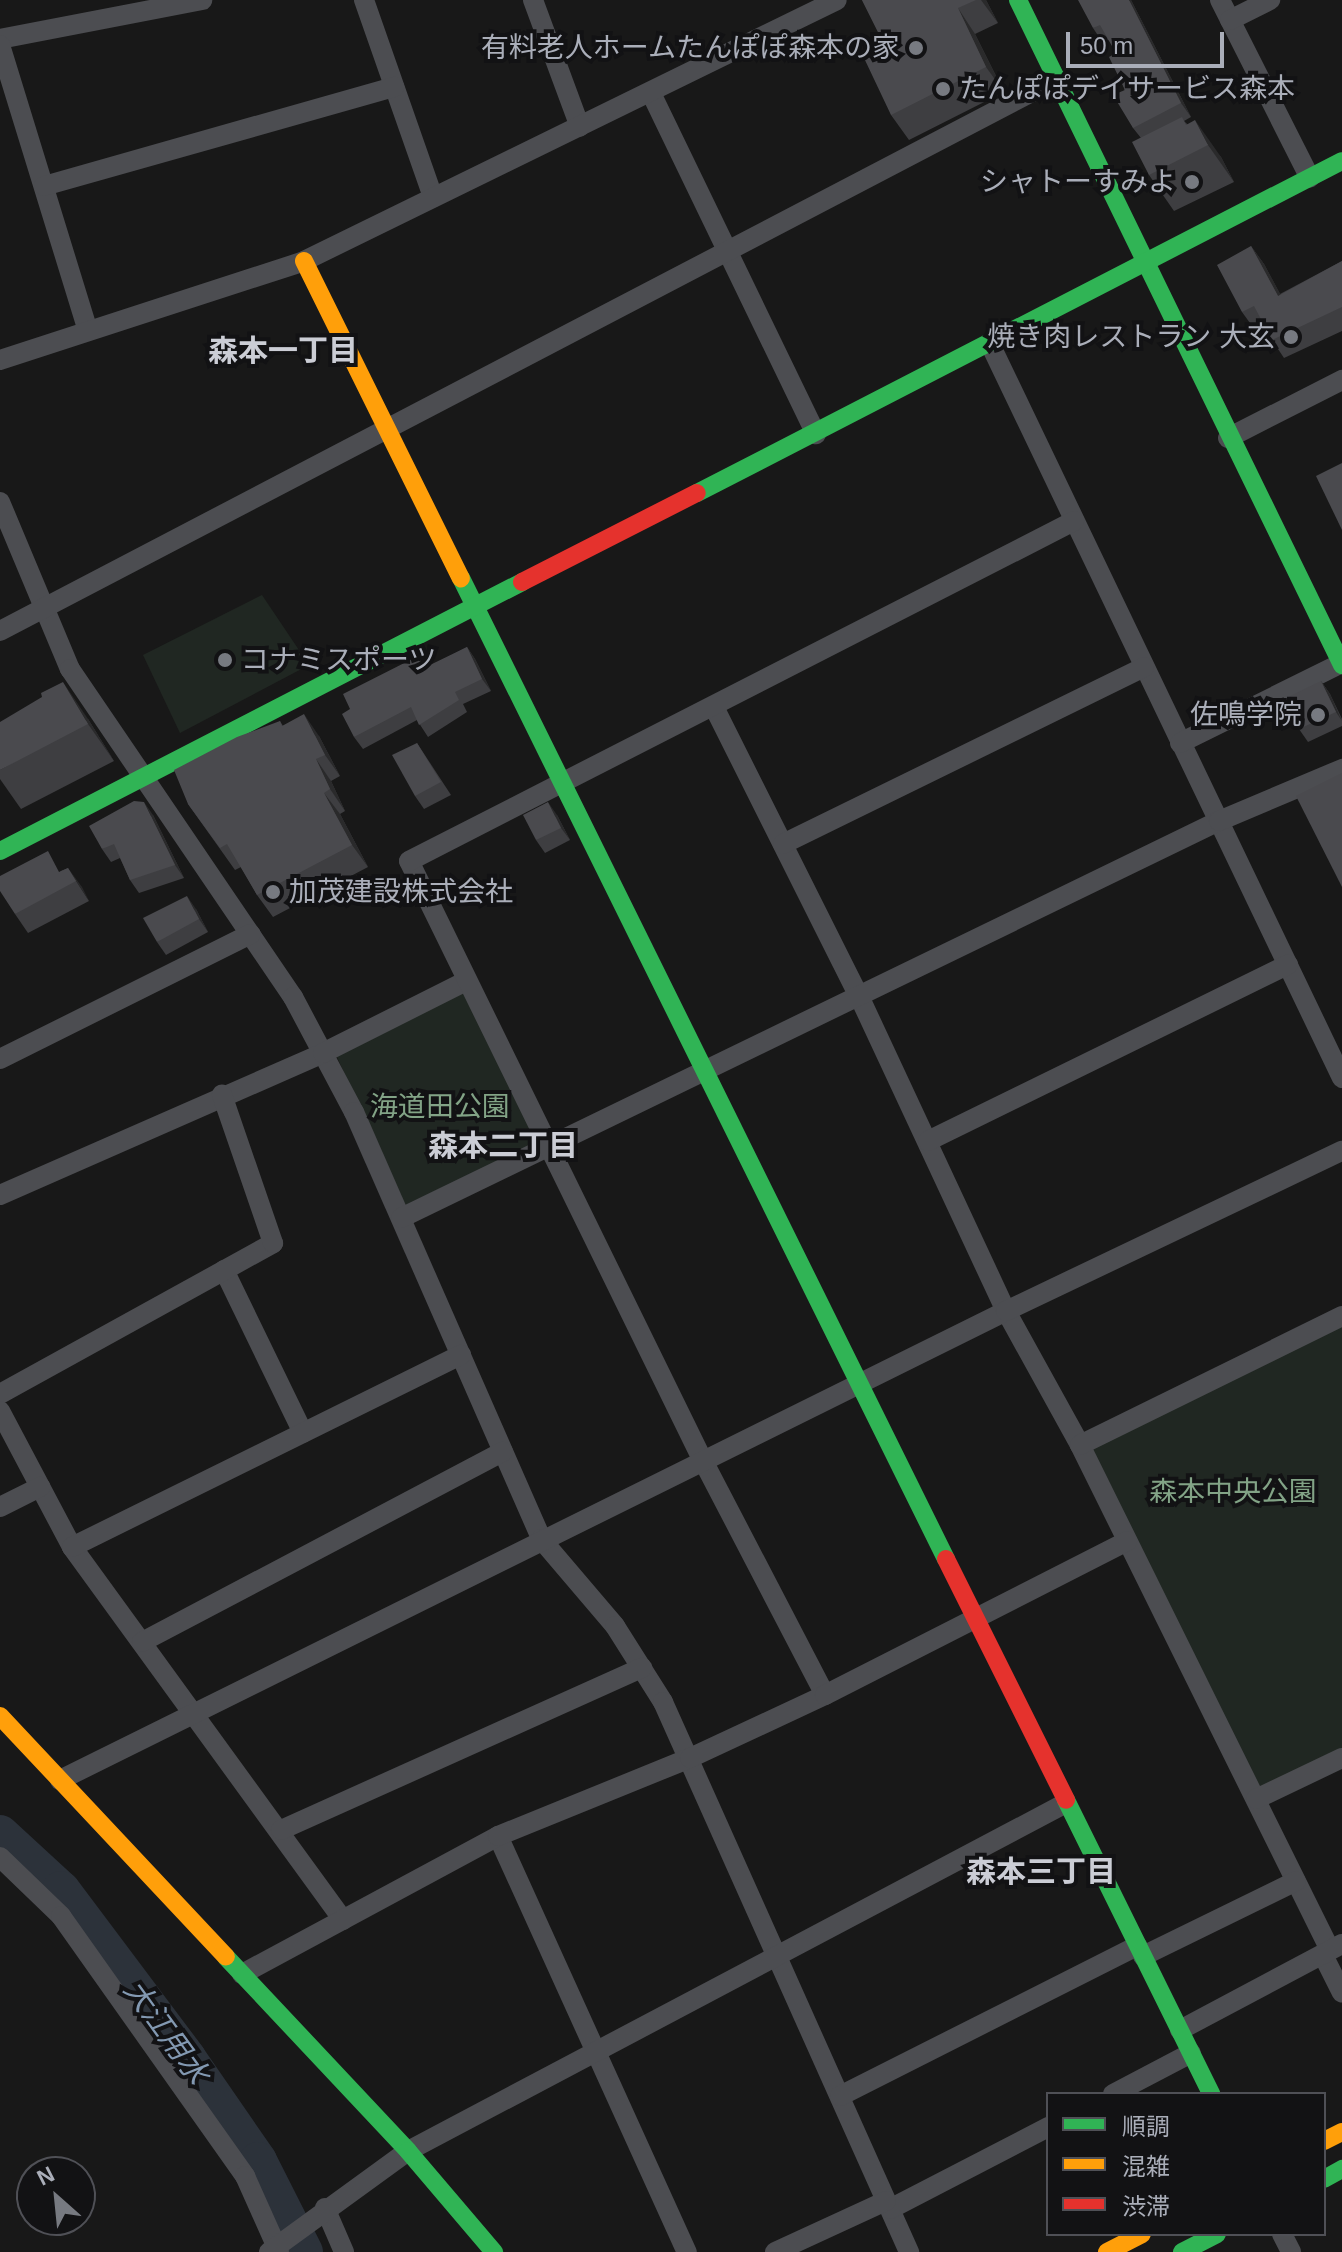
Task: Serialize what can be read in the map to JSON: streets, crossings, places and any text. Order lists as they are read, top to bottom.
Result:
{
  "districts": ["森本一丁目", "森本二丁目", "森本三丁目"],
  "water": ["大江用水"],
  "parks": ["海道田公園", "森本中央公園"],
  "places": [
    "有料老人ホームたんぽぽ森本の家",
    "たんぽぽデイサービス森本",
    "シャトーすみよ",
    "焼き肉レストラン 大玄",
    "コナミスポーツ",
    "佐鳴学院",
    "加茂建設株式会社"
  ],
  "legend": ["順調", "混雑", "渋滞"],
  "scale_bar": "50 m",
  "north": "top left"
}
